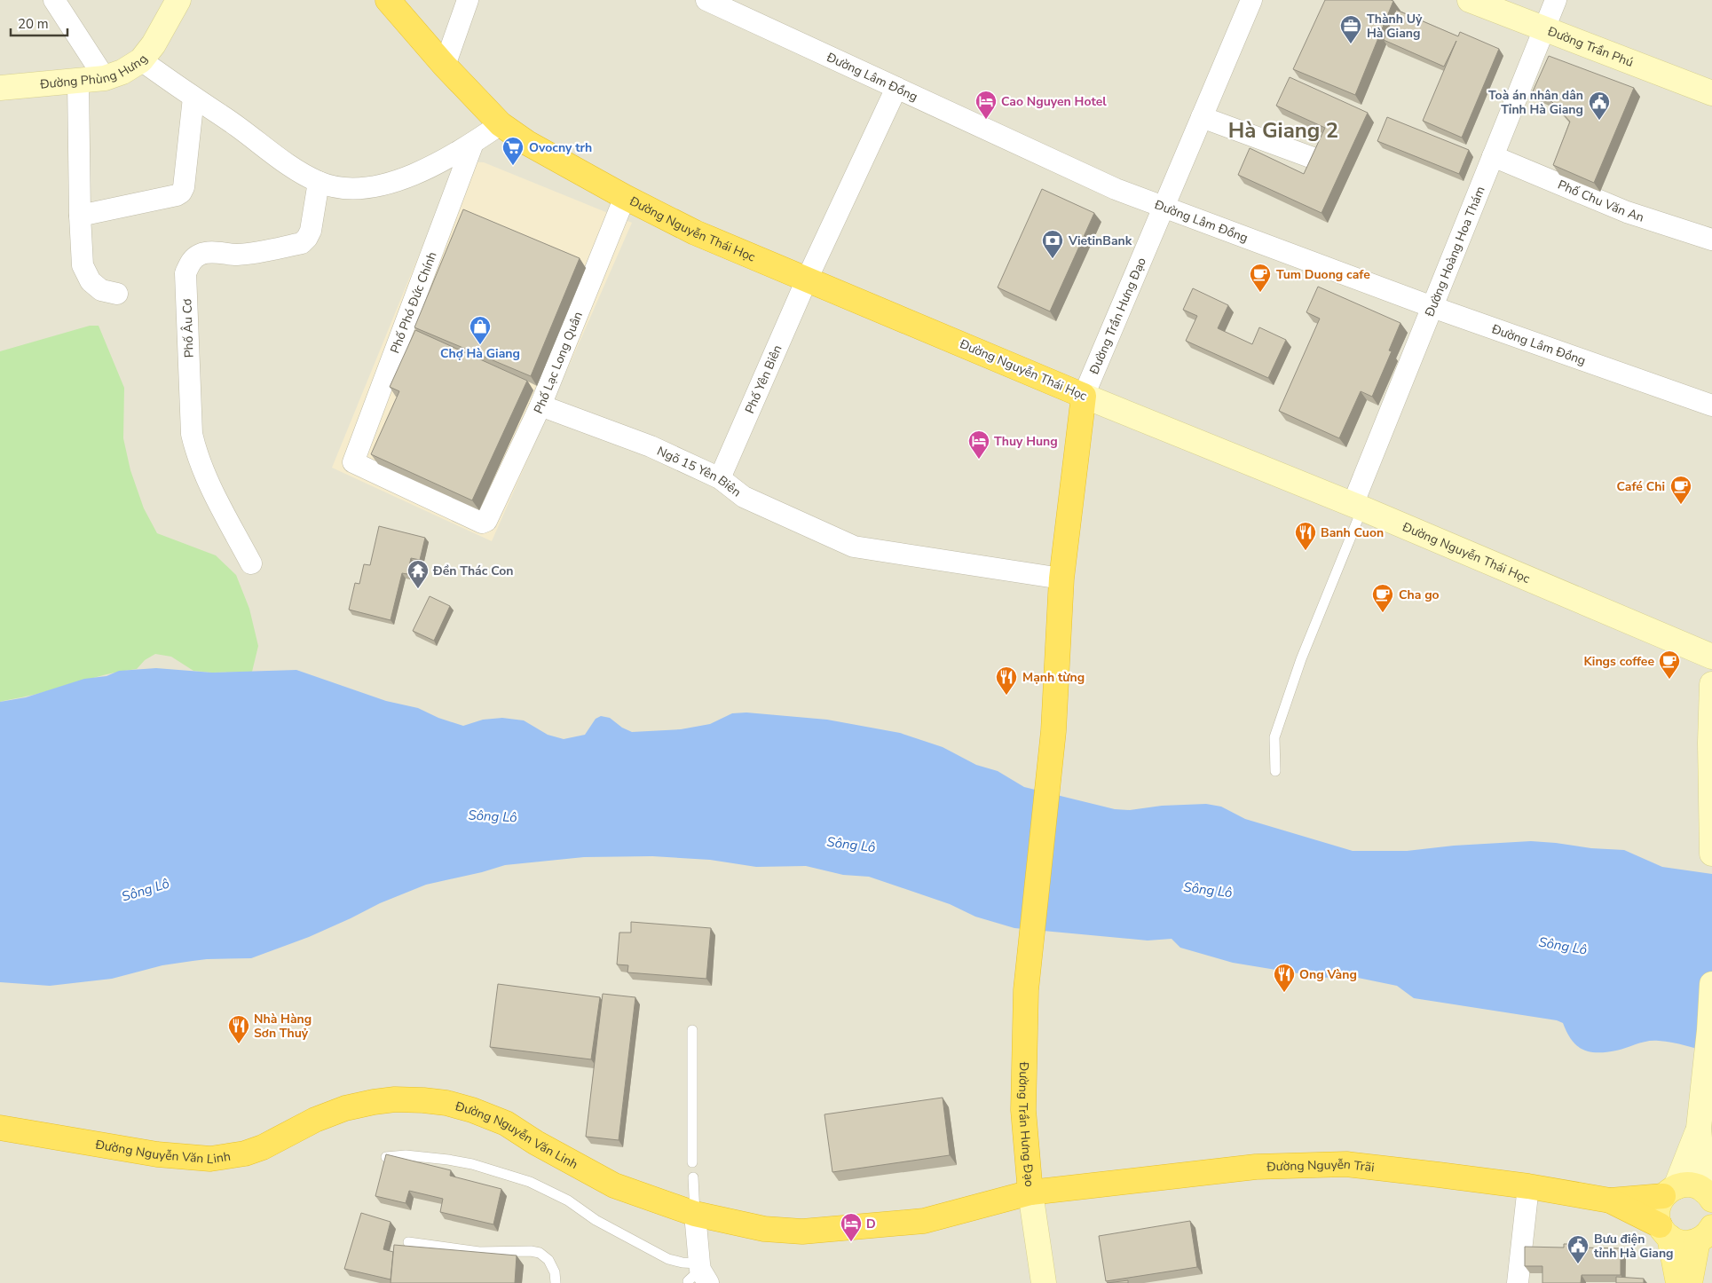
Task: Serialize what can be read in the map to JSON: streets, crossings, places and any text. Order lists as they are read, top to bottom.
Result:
{
  "streets": {
    "highway": [
      "Đường Nguyễn Thái Học",
      "Đường Trần Hưng Đạo",
      "Đường Nguyễn Văn Linh",
      "Đường Nguyễn Trãi"
    ],
    "main road": ["Đường Trần Phú", "Đường Phùng Hưng"],
    "street": [
      "Đường Lâm Đồng",
      "Phố Chu Văn An",
      "Đường Hoàng Hoa Thám",
      "Phố Phó Đức Chính",
      "Phố Âu Cơ",
      "Phố Lạc Long Quân",
      "Phố Yên Biên",
      "Ngõ 15 Yên Biên"
    ]
  },
  "crossings": [
    ["Đường Trần Phú", "Đường Hoàng Hoa Thám"],
    ["Đường Lâm Đồng", "Đường Hoàng Hoa Thám"],
    ["Đường Lâm Đồng", "Đường Trần Hưng Đạo"],
    ["Đường Lâm Đồng", "Phố Yên Biên"],
    ["Phố Chu Văn An", "Đường Hoàng Hoa Thám"],
    ["Đường Nguyễn Thái Học", "Đường Hoàng Hoa Thám"],
    ["Đường Nguyễn Thái Học", "Đường Trần Hưng Đạo"],
    ["Đường Nguyễn Thái Học", "Phố Lạc Long Quân"],
    ["Đường Nguyễn Thái Học", "Phố Yên Biên"],
    ["Phố Phó Đức Chính", "Phố Lạc Long Quân"],
    ["Đường Trần Hưng Đạo", "Ngõ 15 Yên Biên"],
    ["Đường Trần Hưng Đạo", "Đường Nguyễn Văn Linh"],
    ["Đường Trần Hưng Đạo", "Đường Nguyễn Trãi"],
    ["Phố Lạc Long Quân", "Ngõ 15 Yên Biên"],
    ["Phố Yên Biên", "Ngõ 15 Yên Biên"],
    ["Đường Nguyễn Văn Linh", "Đường Nguyễn Trãi"]
  ],
  "districts": ["Hà Giang 2"],
  "water": ["Sông Lô"],
  "places": {
    "office": ["Thành Uỷ Hà Giang"],
    "hotel": ["Cao Nguyen Hotel", "Thuy Hung", "D"],
    "public building": ["Toà án nhân dân Tỉnh Hà Giang", "Bưu điện tỉnh Hà Giang"],
    "supermarket": ["Ovocny trh"],
    "bank": ["VietinBank"],
    "cafe": [
      "Tum Duong cafe",
      "Café Chi",
      "Cha go",
      "Kings coffee"
    ],
    "shop": ["Chợ Hà Giang"],
    "restaurant": [
      "Banh Cuon",
      "Mạnh từng",
      "Ong Vàng",
      "Nhà Hàng Sơn Thuỷ"
    ],
    "temple": ["Đền Thác Con"]
  },
  "scale_bar": "20 m"
}
